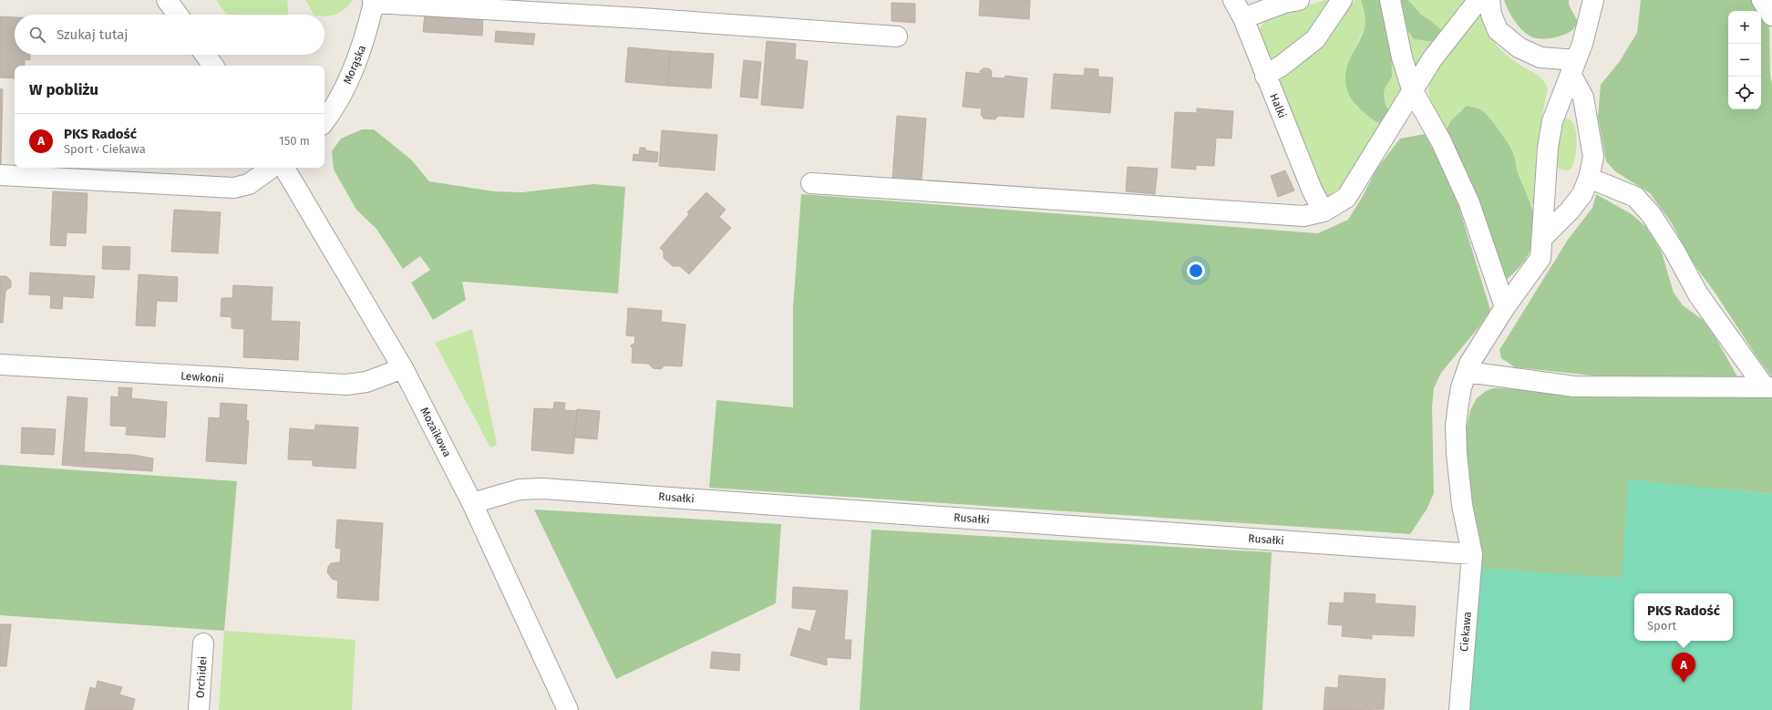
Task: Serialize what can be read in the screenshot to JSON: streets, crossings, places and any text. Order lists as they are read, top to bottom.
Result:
{
  "streets": {
    "street": [
      "Morąska",
      "Halki",
      "Lewkonii",
      "Mozaikowa",
      "Rusałki",
      "Ciekawa",
      "Orchidei"
    ]
  },
  "crossings": [
    ["Lewkonii", "Mozaikowa"],
    ["Mozaikowa", "Rusałki"],
    ["Rusałki", "Ciekawa"]
  ],
  "page": {
    "map_buttons": ["+", "−"],
    "search": "Szukaj tutaj",
    "heading": "W pobliżu",
    "list": [
      {
        "mark": "A",
        "name": "PKS Radość",
        "note": "Sport · Ciekawa",
        "value": "150 m"
      }
    ],
    "popup": ["PKS Radość", "Sport"],
    "pins": "A"
  }
}
